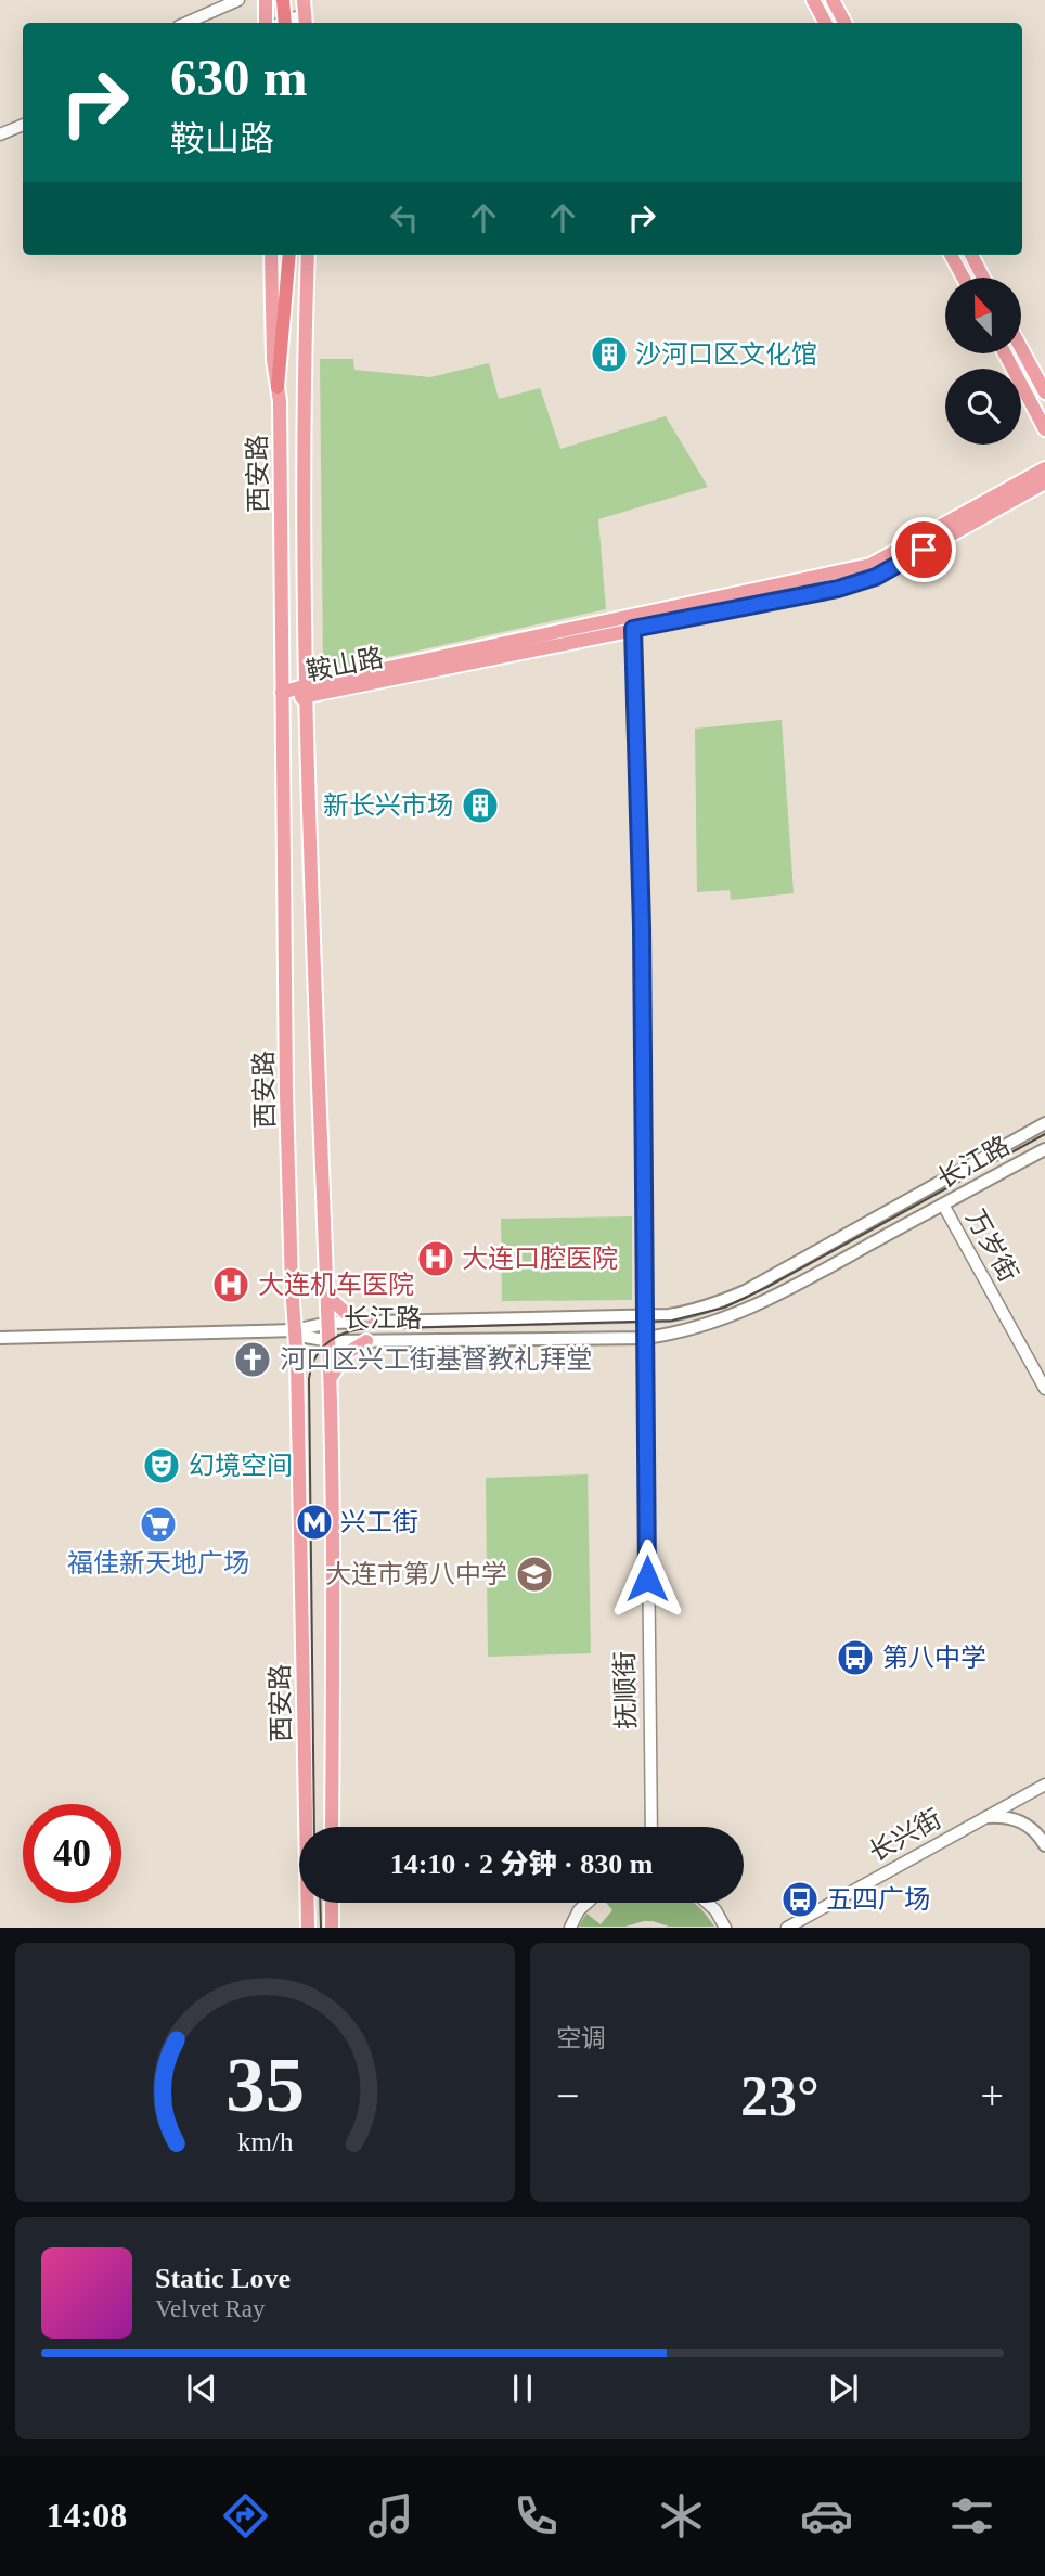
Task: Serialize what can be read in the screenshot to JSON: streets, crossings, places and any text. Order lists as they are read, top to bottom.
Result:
{
  "streets": {
    "main road": ["西安路", "鞍山路", "长江路"],
    "street": ["万岁街", "抚顺街", "长兴街"]
  },
  "crossings": [
    ["西安路", "鞍山路"],
    ["西安路", "长江路"],
    ["鞍山路", "抚顺街"],
    ["长江路", "万岁街"],
    ["长江路", "抚顺街"]
  ],
  "places": {
    "building": ["沙河口区文化馆", "新长兴市场"],
    "hospital": ["大连口腔医院", "大连机车医院"],
    "church": ["河口区兴工街基督教礼拜堂"],
    "theatre": ["幻境空间"],
    "metro station": ["兴工街"],
    "supermarket": ["福佳新天地广场"],
    "school or university": ["大连市第八中学"],
    "bus stop": ["第八中学", "五四广场"]
  },
  "north": "top",
  "page": {
    "turn": ["630 m", "鞍山路"],
    "limit": "40",
    "trip": "14:10 · 2 分钟 · 830 m",
    "tile": "空调",
    "heat": ["−", "23°", "+"],
    "song": ["Static Love", "Velvet Ray"],
    "tabs": "14:08",
    "gauge": ["35", "km/h"]
  }
}
